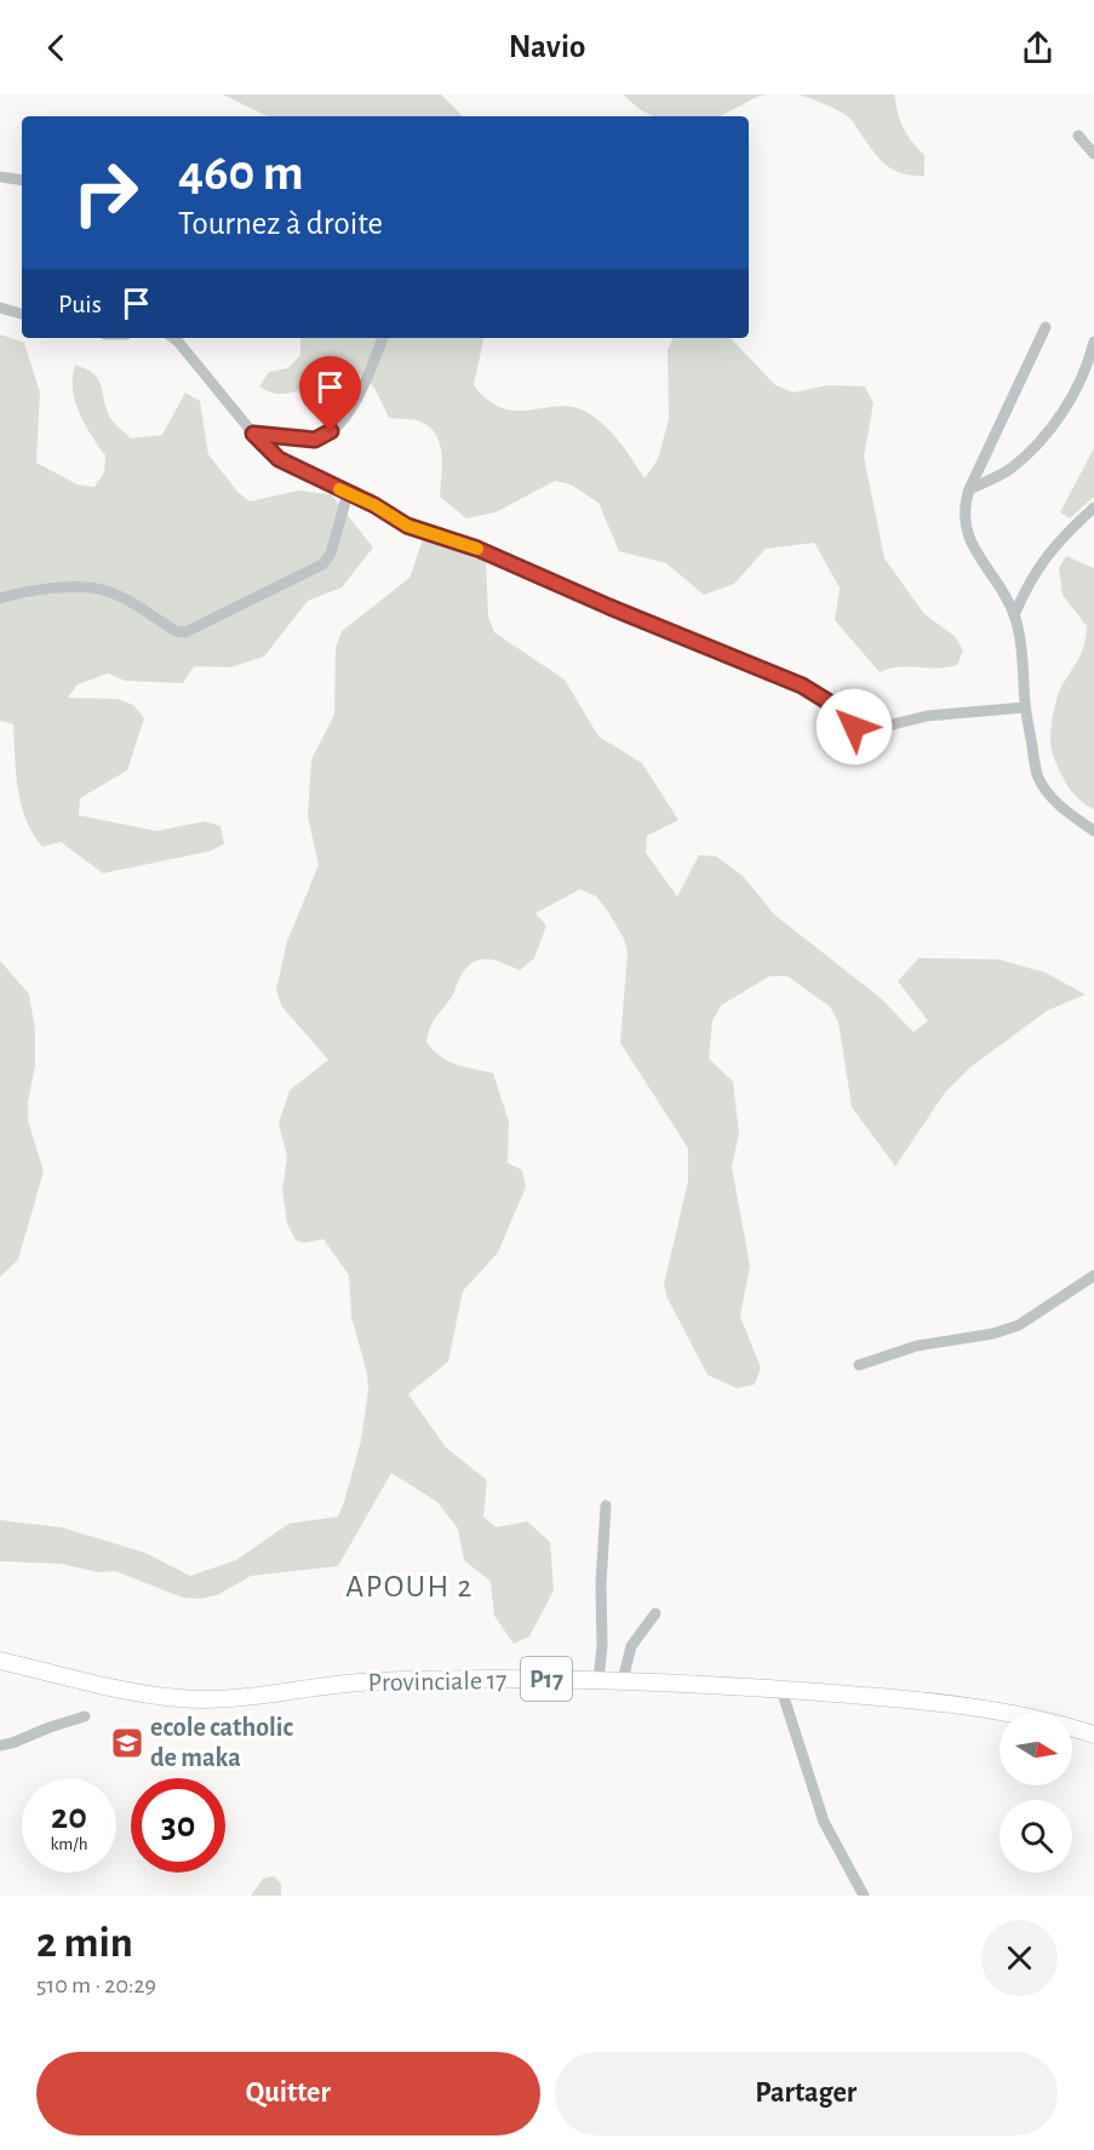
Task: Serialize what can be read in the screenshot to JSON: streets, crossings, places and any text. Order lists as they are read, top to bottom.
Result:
{
  "streets": {
    "main road": ["P17", "Provinciale 17"]
  },
  "districts": ["APOUH 2"],
  "places": {
    "school or university": ["ecole catholic de maka"]
  },
  "north": "right",
  "page": {
    "header": "Navio",
    "turn": ["460 m", "Tournez à droite"],
    "then": "Puis",
    "speed": "20 km/h",
    "limit": "30",
    "heading": ["2 min", "510 m · 20:29"],
    "buttons": ["Quitter", "Partager"]
  }
}
